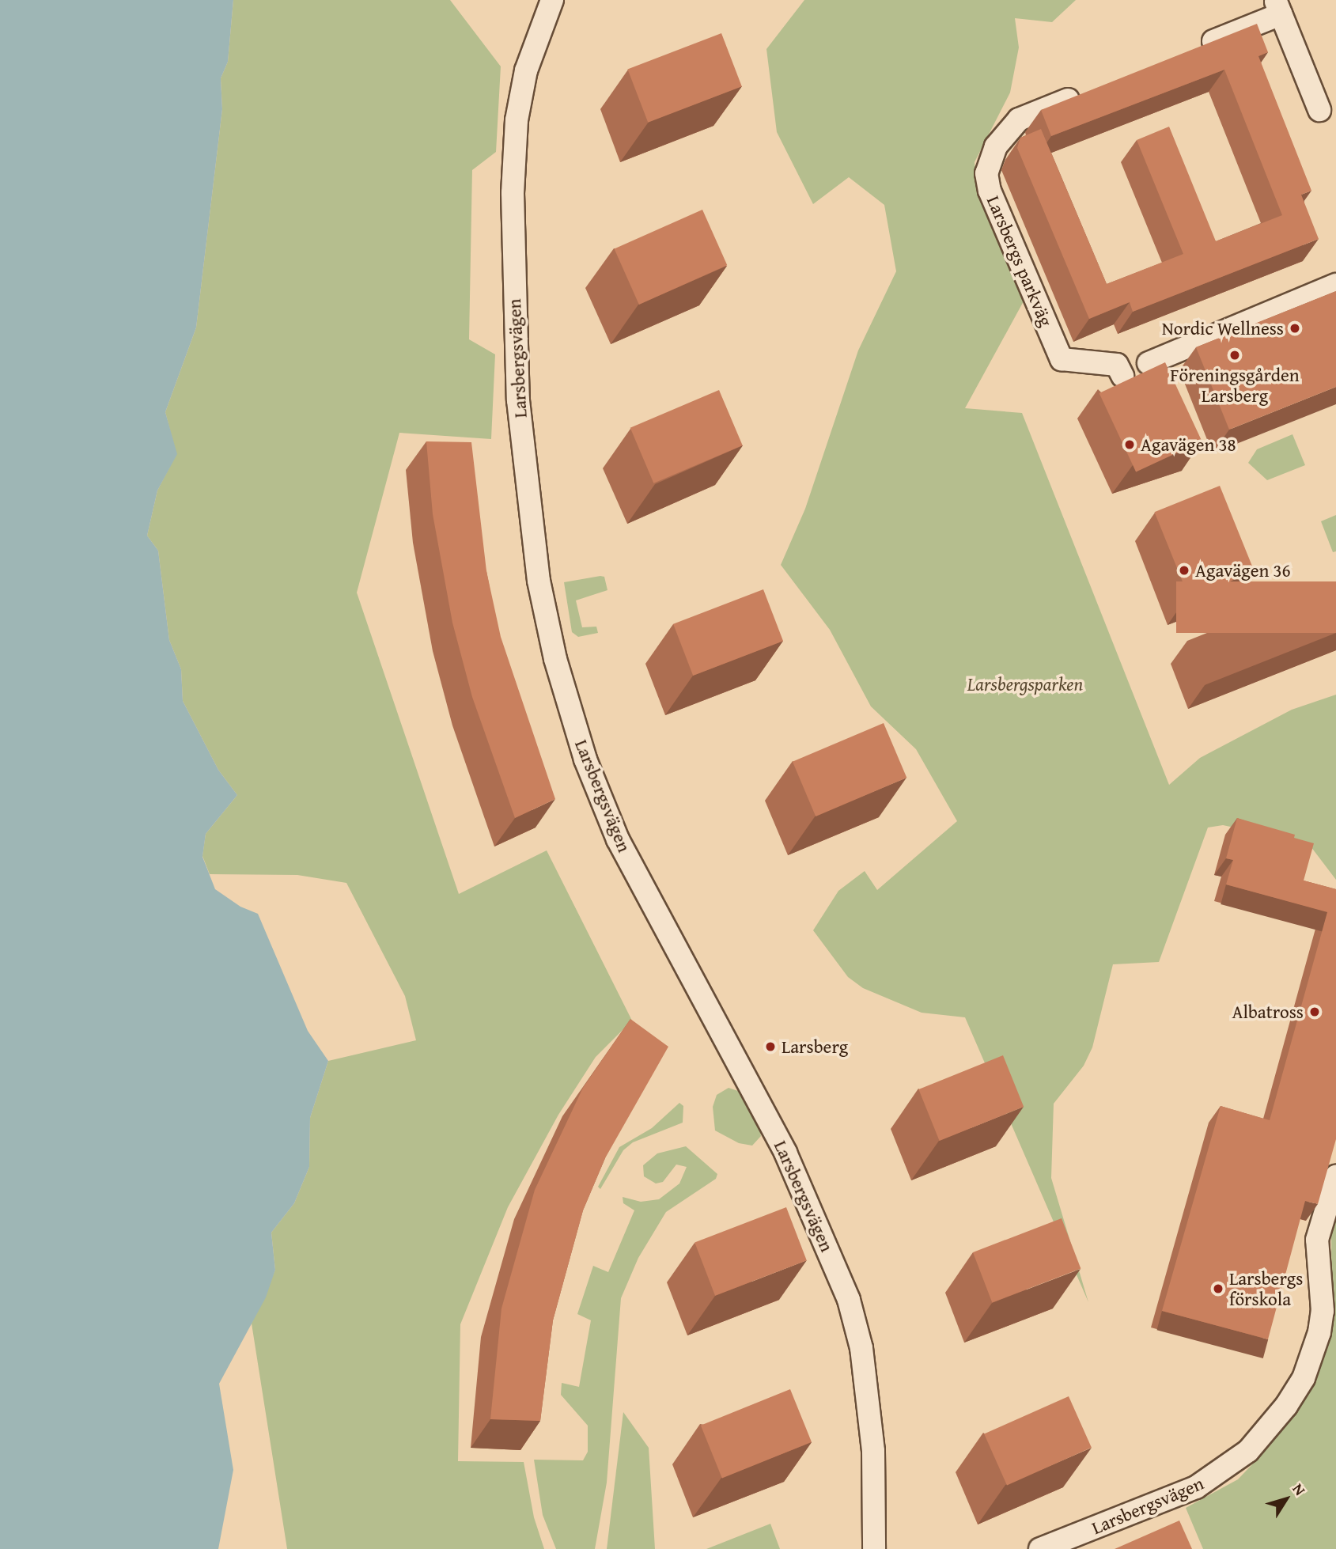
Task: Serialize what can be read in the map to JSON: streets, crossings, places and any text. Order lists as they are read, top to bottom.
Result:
{
  "streets": {
    "street": ["Larsbergs parkväg", "Larsbergsvägen"]
  },
  "parks": ["Larsbergsparken"],
  "places": [
    "Nordic Wellness",
    "Föreningsgården Larsberg",
    "Agavägen 38",
    "Agavägen 36",
    "Albatross",
    "Larsberg",
    "Larsbergs förskola"
  ],
  "north": "top right"
}
